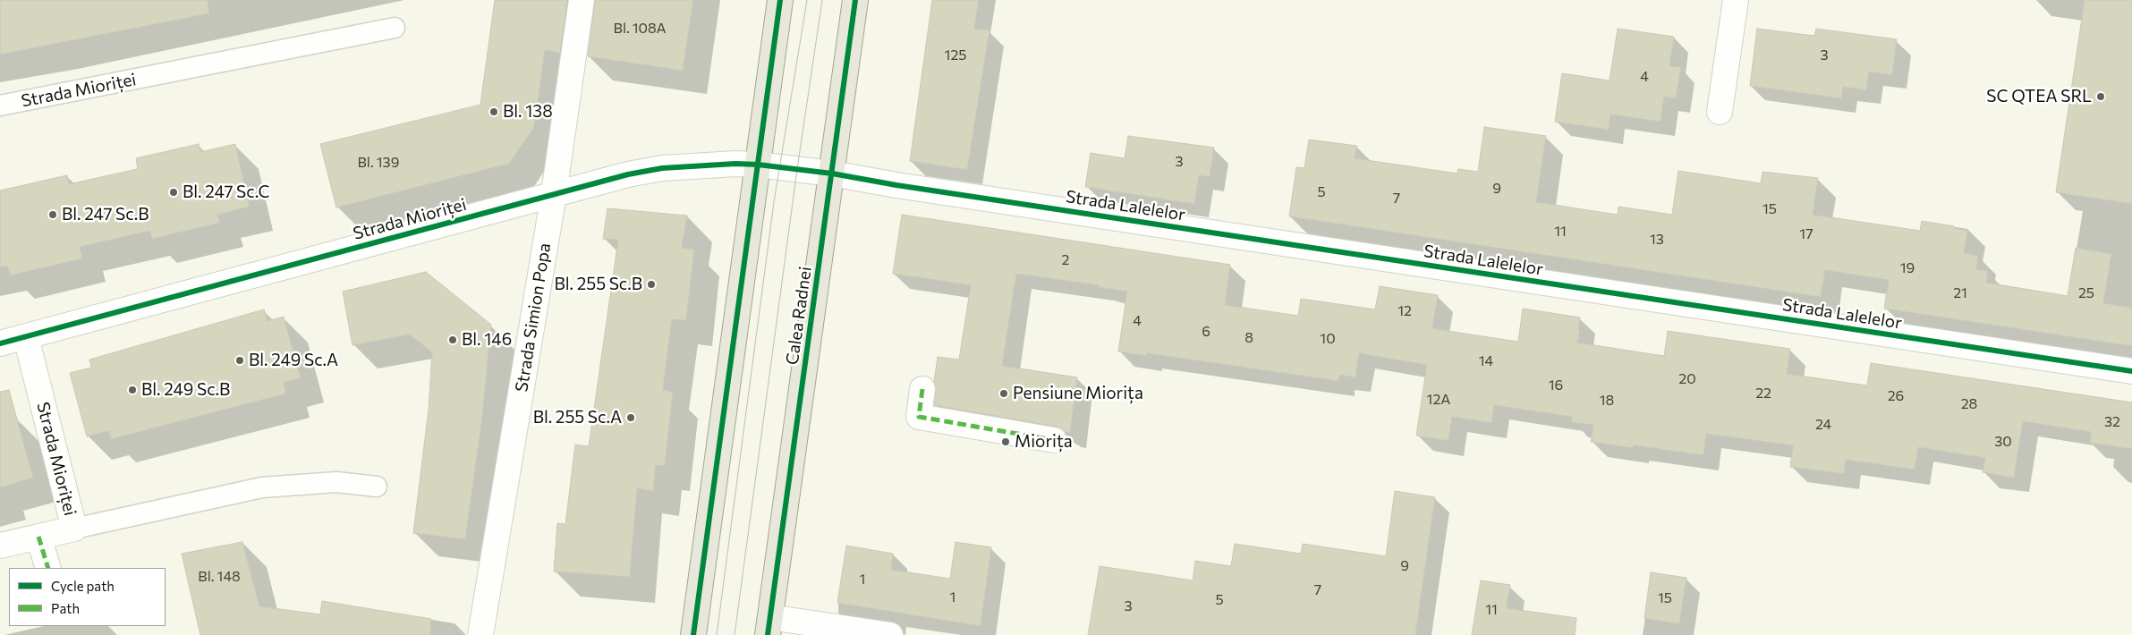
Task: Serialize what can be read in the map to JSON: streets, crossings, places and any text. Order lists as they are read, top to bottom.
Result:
{
  "streets": {
    "main road": ["Calea Radnei"],
    "street": ["Strada Mioriței", "Strada Lalelelor", "Strada Simion Popa"]
  },
  "crossings": [
    ["Strada Mioriței", "Strada Lalelelor"],
    ["Strada Mioriței", "Calea Radnei"],
    ["Strada Mioriței", "Strada Simion Popa"],
    ["Strada Lalelelor", "Calea Radnei"]
  ],
  "places": [
    "SC QTEA SRL",
    "Bl. 138",
    "Bl. 247 Sc.C",
    "Bl. 247 Sc.B",
    "Bl. 255 Sc.B",
    "Bl. 146",
    "Bl. 249 Sc.A",
    "Bl. 249 Sc.B",
    "Pensiune Miorița",
    "Bl. 255 Sc.A",
    "Miorița"
  ],
  "house_numbers": [
    "Bl. 108A",
    "125",
    "3",
    "4",
    "3",
    "Bl. 139",
    "9",
    "5",
    "7",
    "15",
    "11",
    "17",
    "13",
    "2",
    "19",
    "21",
    "25",
    "12",
    "4",
    "6",
    "8",
    "10",
    "14",
    "20",
    "16",
    "22",
    "26",
    "12A",
    "18",
    "28",
    "32",
    "24",
    "30",
    "9",
    "Bl. 148",
    "1",
    "7",
    "1",
    "15",
    "5",
    "3",
    "11"
  ],
  "legend": ["Cycle path", "Path"]
}
